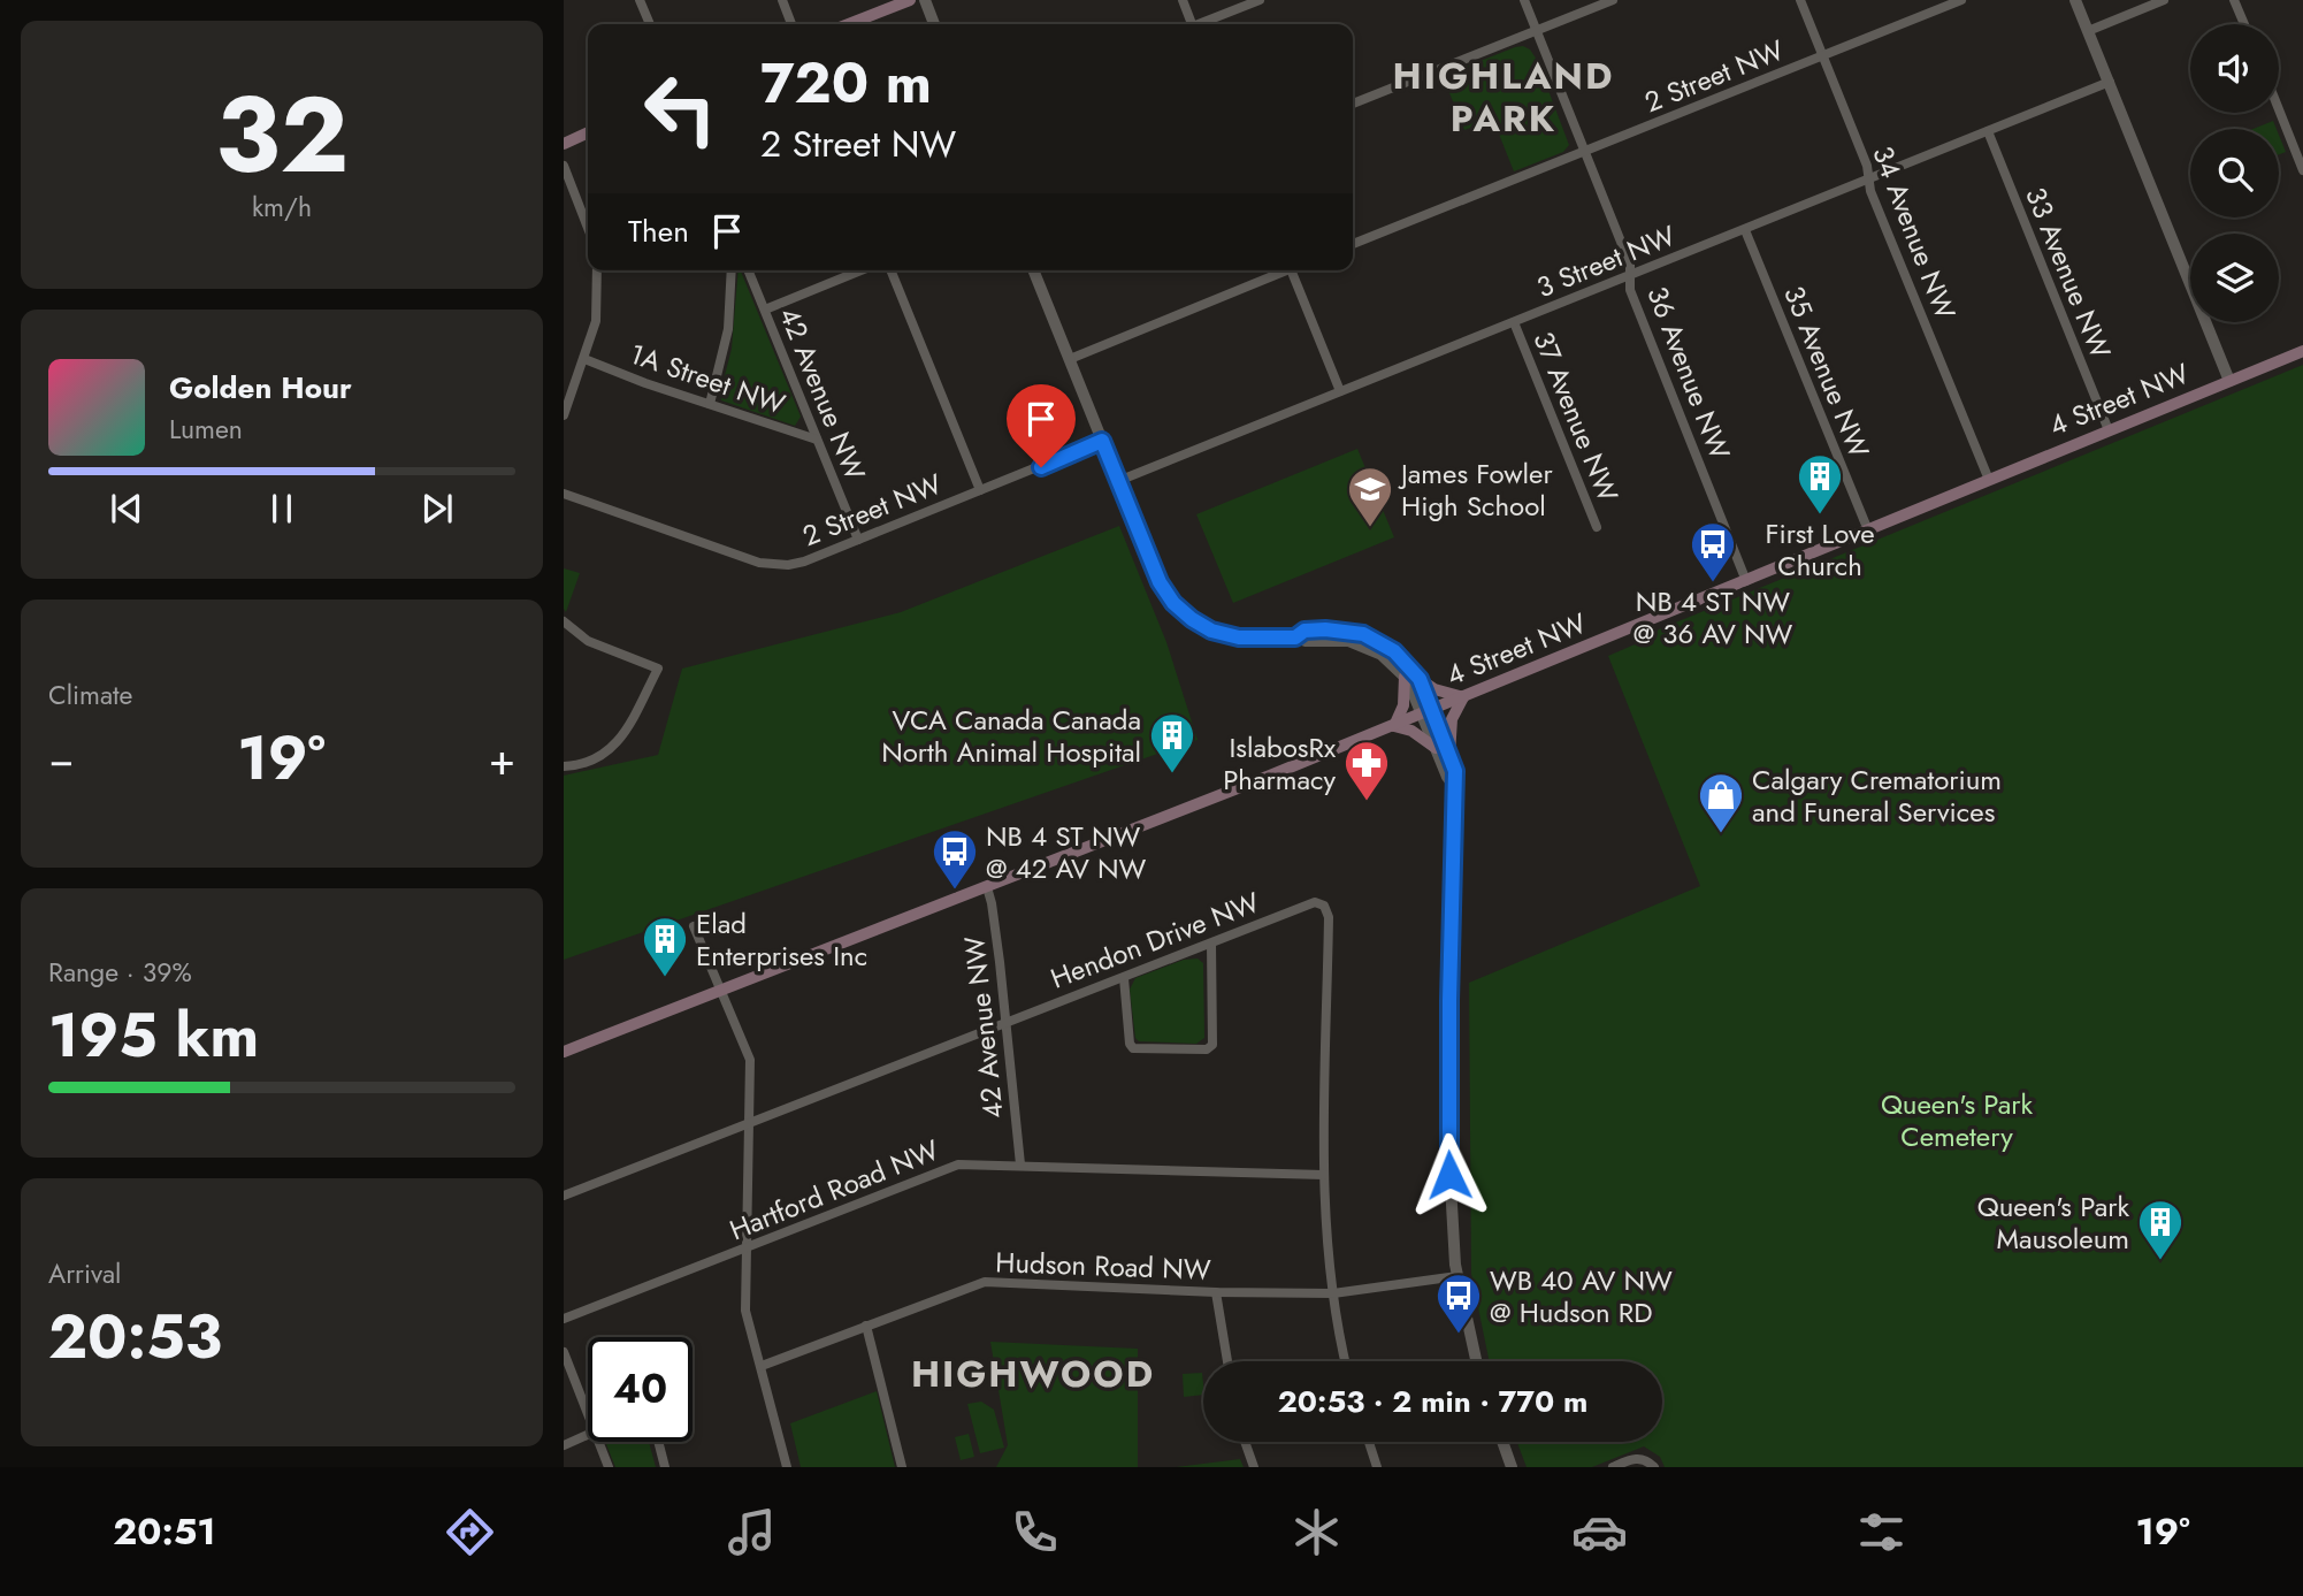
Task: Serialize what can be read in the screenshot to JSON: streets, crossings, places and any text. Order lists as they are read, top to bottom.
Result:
{
  "streets": {
    "main road": ["4 Street NW"],
    "street": [
      "2 Street NW",
      "34 Avenue NW",
      "3 Street NW",
      "33 Avenue NW",
      "35 Avenue NW",
      "36 Avenue NW",
      "1A Street NW",
      "42 Avenue NW",
      "37 Avenue NW",
      "Hendon Drive NW",
      "Hartford Road NW",
      "Hudson Road NW"
    ]
  },
  "crossings": [
    ["2 Street NW", "34 Avenue NW"],
    ["2 Street NW", "36 Avenue NW"],
    ["2 Street NW", "42 Avenue NW"],
    ["34 Avenue NW", "3 Street NW"],
    ["34 Avenue NW", "4 Street NW"],
    ["3 Street NW", "33 Avenue NW"],
    ["3 Street NW", "35 Avenue NW"],
    ["3 Street NW", "36 Avenue NW"],
    ["3 Street NW", "37 Avenue NW"],
    ["33 Avenue NW", "4 Street NW"],
    ["35 Avenue NW", "4 Street NW"],
    ["36 Avenue NW", "4 Street NW"],
    ["1A Street NW", "42 Avenue NW"],
    ["42 Avenue NW", "4 Street NW"],
    ["42 Avenue NW", "Hendon Drive NW"],
    ["42 Avenue NW", "Hartford Road NW"],
    ["Hendon Drive NW", "Hartford Road NW"],
    ["Hendon Drive NW", "Hudson Road NW"]
  ],
  "districts": ["HIGHLAND PARK", "HIGHWOOD"],
  "parks": ["Queen's Park Cemetery"],
  "places": {
    "building": [
      "First Love Church",
      "VCA Canada Canada North Animal Hospital",
      "Elad Enterprises Inc",
      "Queen's Park Mausoleum"
    ],
    "school or university": ["James Fowler High School"],
    "bus stop": ["NB 4 ST NW @ 36 AV NW", "NB 4 ST NW @ 42 AV NW", "WB 40 AV NW @ Hudson RD"],
    "pharmacy": ["IslabosRx Pharmacy"],
    "shop": ["Calgary Crematorium and Funeral Services"]
  },
  "page": {
    "tile": [
      ["32", "km/h"],
      "Climate",
      ["Range · 39%", "195 km"],
      ["Arrival", "20:53"]
    ],
    "turn": ["720 m", "2 Street NW"],
    "then": "Then",
    "song": ["Golden Hour", "Lumen"],
    "heat": ["−", "19°", "+"],
    "limit": "40",
    "trip": "20:53 · 2 min · 770 m",
    "tabs": ["20:51", "19°"]
  }
}
